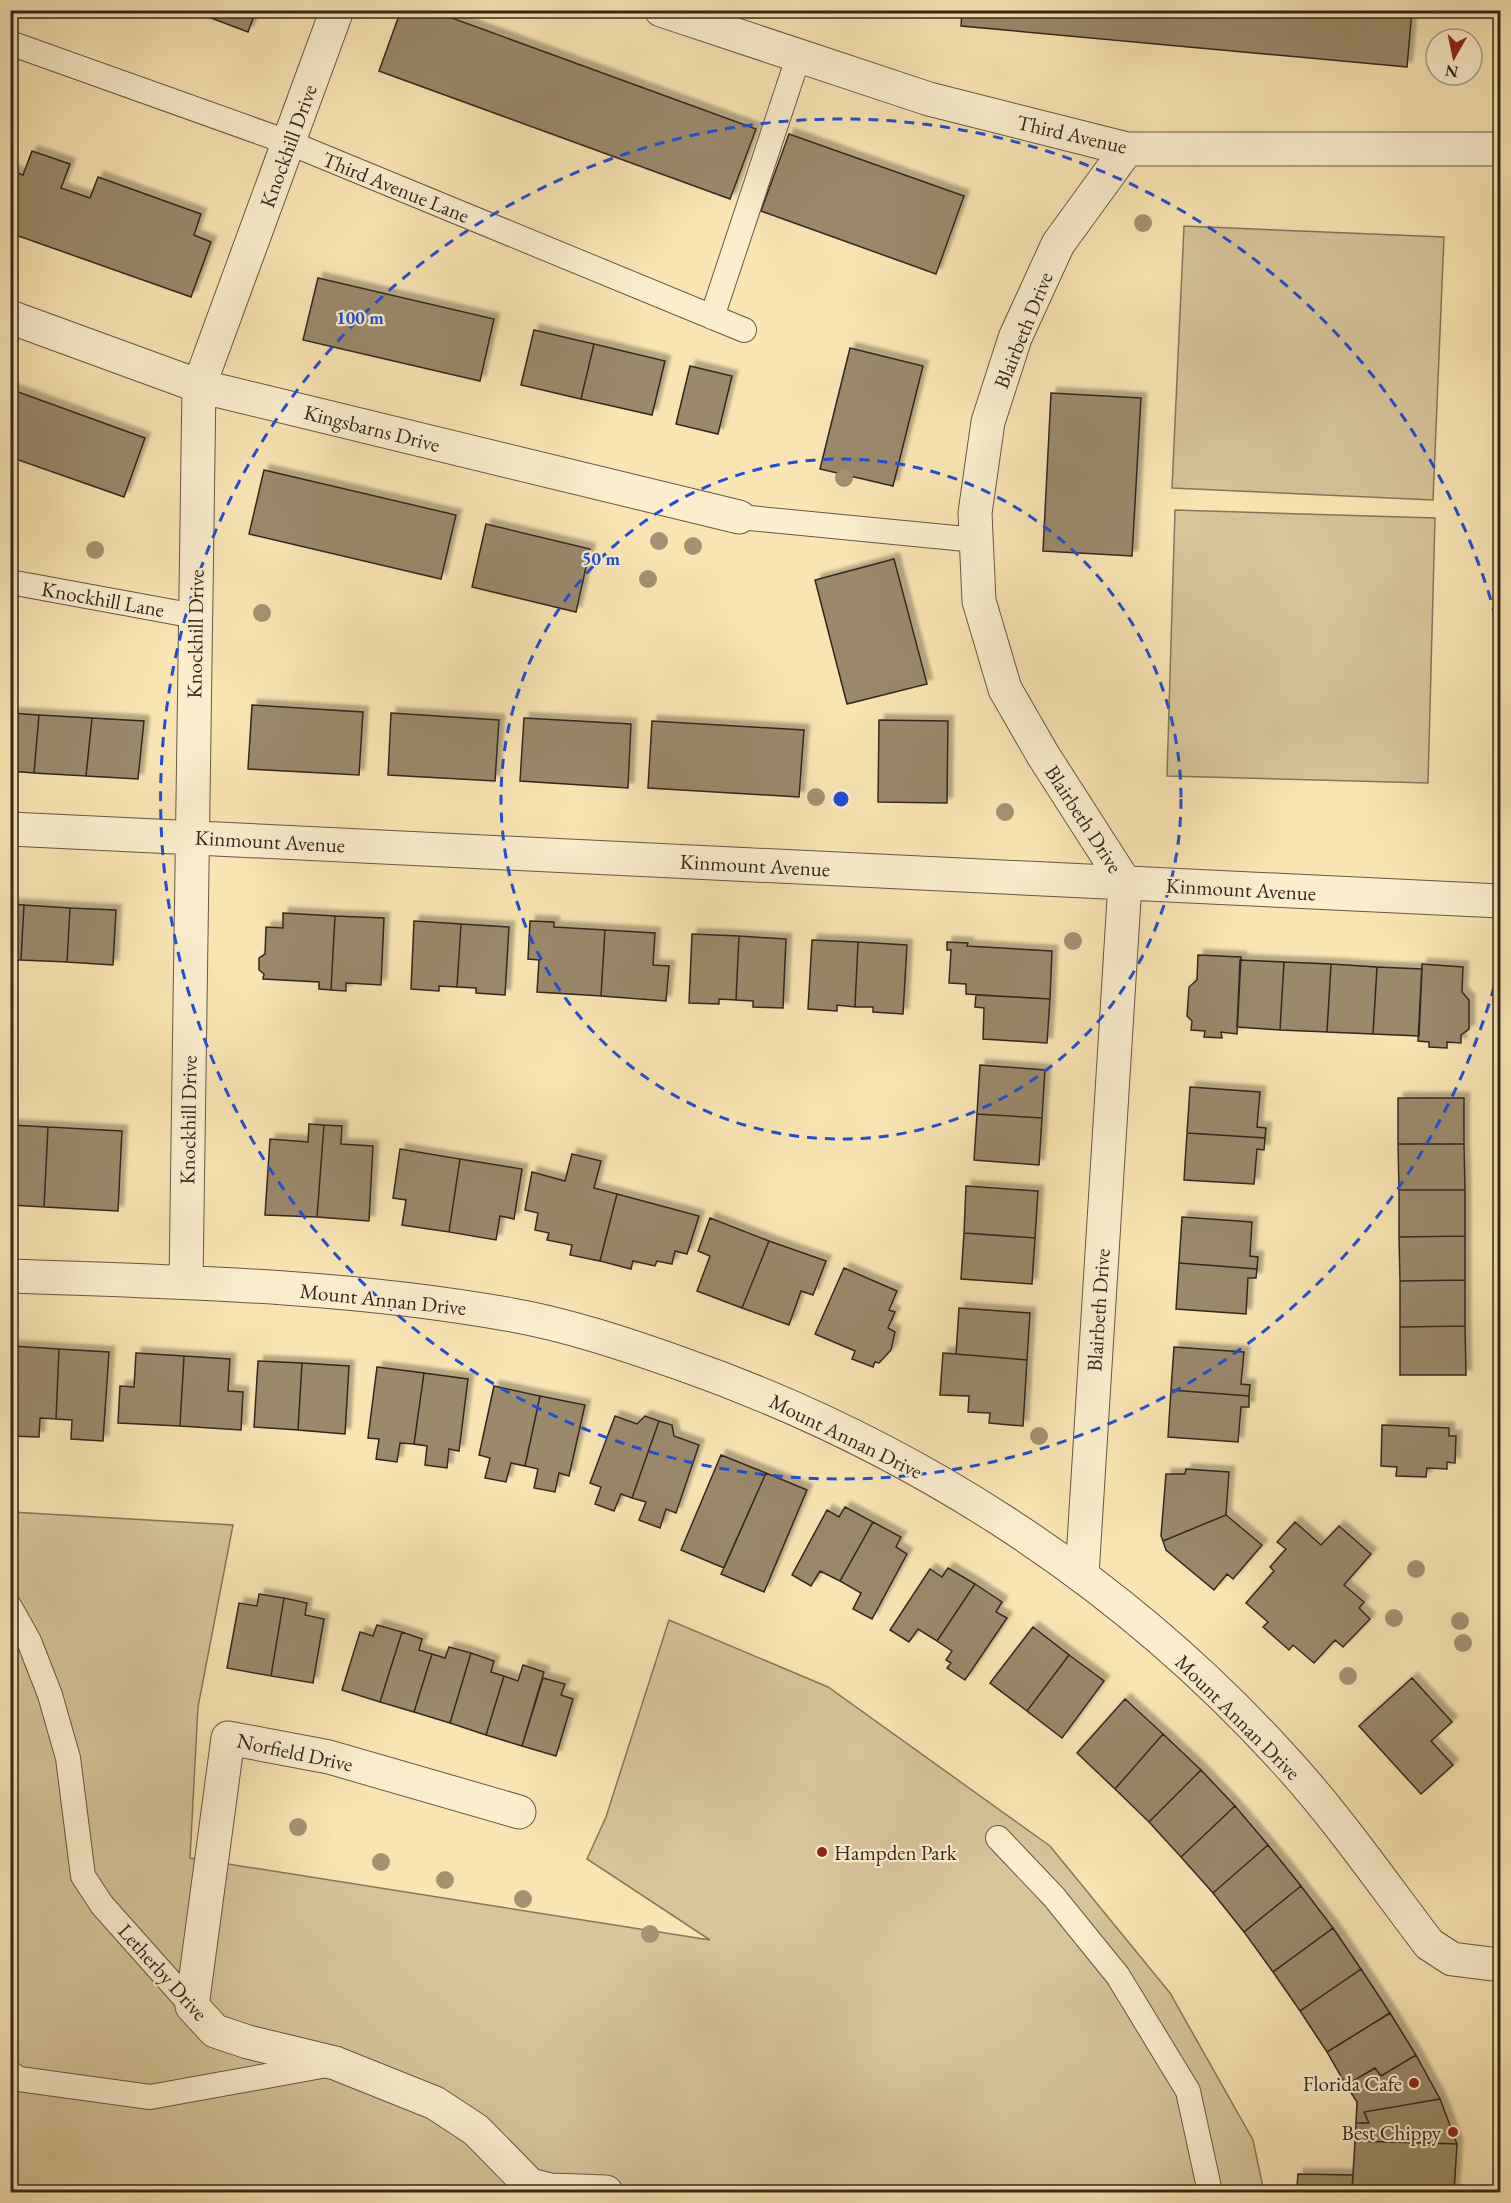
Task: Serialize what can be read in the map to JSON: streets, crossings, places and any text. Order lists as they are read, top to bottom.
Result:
{
  "streets": {
    "street": [
      "Third Avenue",
      "Knockhill Drive",
      "Blairbeth Drive",
      "Kingsbarns Drive",
      "Kinmount Avenue",
      "Mount Annan Drive",
      "Norfield Drive",
      "Letherby Drive"
    ],
    "lane": ["Third Avenue Lane", "Knockhill Lane"]
  },
  "crossings": [
    ["Third Avenue", "Blairbeth Drive"],
    ["Knockhill Drive", "Third Avenue Lane"],
    ["Knockhill Drive", "Kingsbarns Drive"],
    ["Knockhill Drive", "Knockhill Lane"],
    ["Knockhill Drive", "Kinmount Avenue"],
    ["Knockhill Drive", "Mount Annan Drive"],
    ["Blairbeth Drive", "Kinmount Avenue"],
    ["Blairbeth Drive", "Mount Annan Drive"],
    ["Norfield Drive", "Letherby Drive"]
  ],
  "places": ["Hampden Park", "Florida Cafe", "Best Chippy"],
  "north": "bottom",
  "rings": ["100 m", "50 m"]
}
